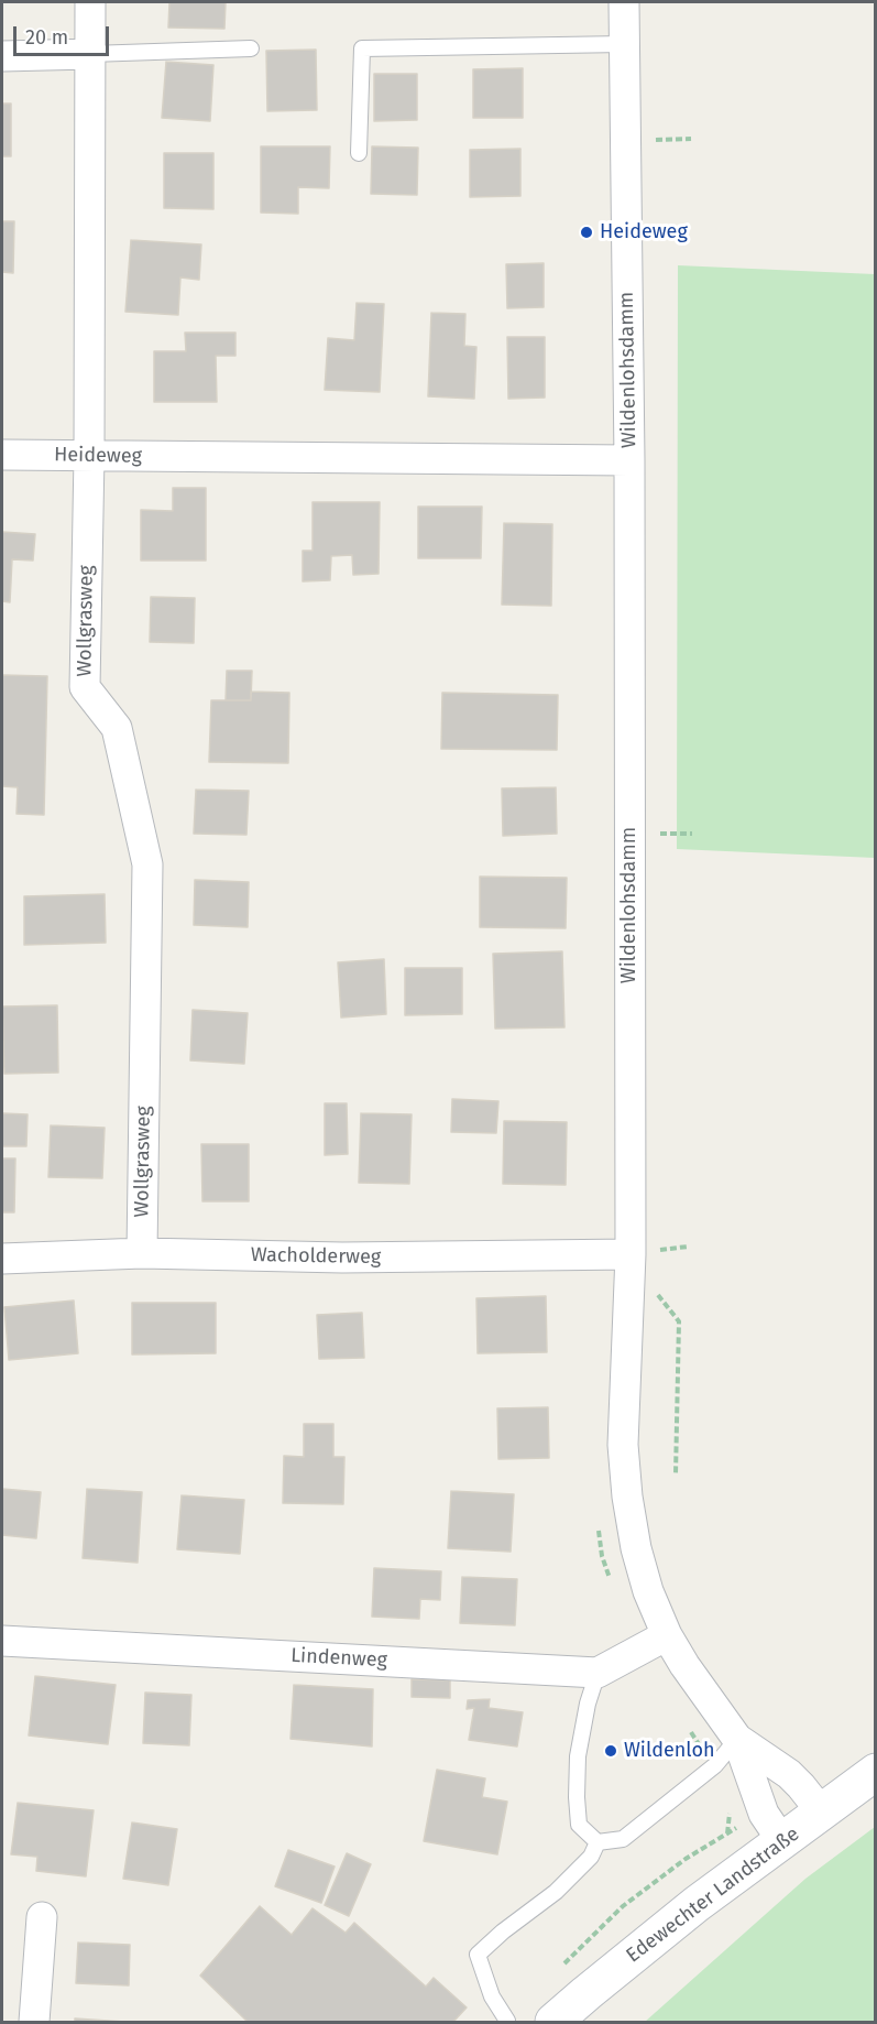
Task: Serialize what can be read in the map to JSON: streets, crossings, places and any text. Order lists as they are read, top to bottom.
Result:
{
  "streets": {
    "main road": ["Edewechter Landstraße"],
    "street": [
      "Wildenlohsdamm",
      "Heideweg",
      "Wollgrasweg",
      "Wacholderweg",
      "Lindenweg"
    ]
  },
  "crossings": [
    ["Wildenlohsdamm", "Heideweg"],
    ["Wildenlohsdamm", "Wacholderweg"],
    ["Wildenlohsdamm", "Edewechter Landstraße"],
    ["Heideweg", "Wollgrasweg"],
    ["Wollgrasweg", "Wacholderweg"]
  ],
  "places": ["Heideweg", "Wildenloh"],
  "scale_bar": "20 m"
}
